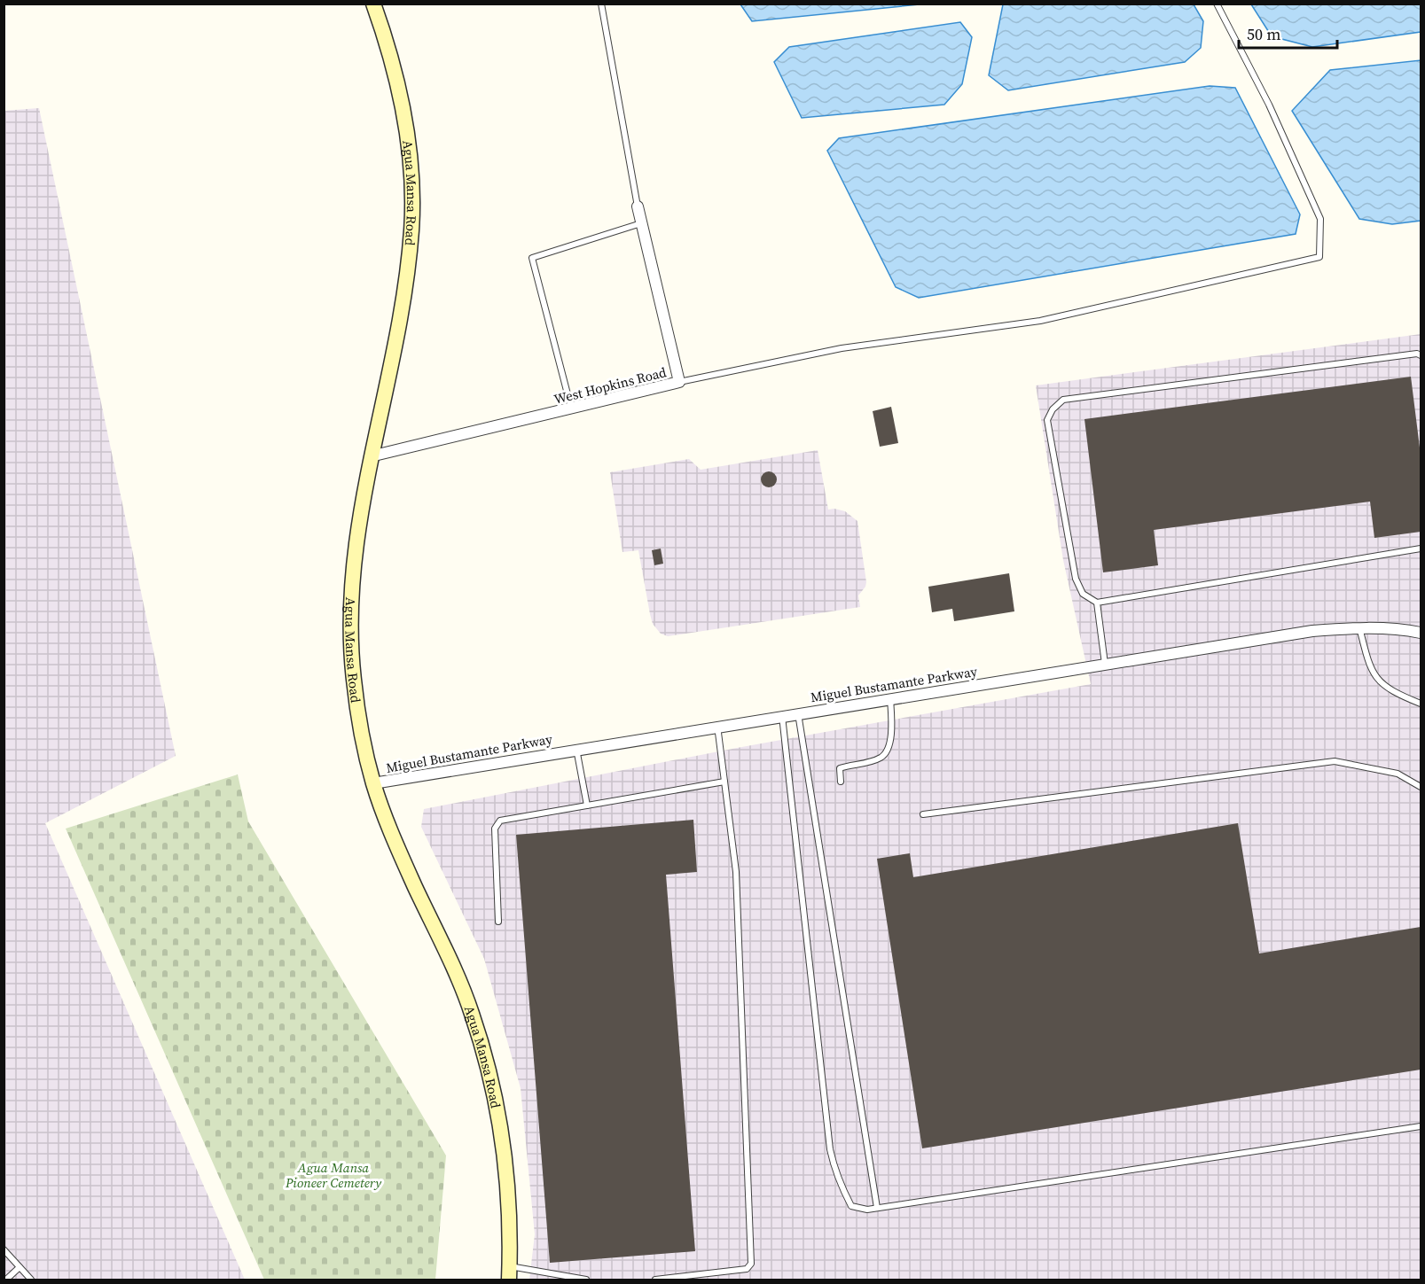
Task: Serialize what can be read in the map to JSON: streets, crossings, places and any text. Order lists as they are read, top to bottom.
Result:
{
  "streets": {
    "main road": ["Agua Mansa Road"],
    "street": ["West Hopkins Road", "Miguel Bustamante Parkway"]
  },
  "crossings": [
    ["Agua Mansa Road", "West Hopkins Road"],
    ["Agua Mansa Road", "Miguel Bustamante Parkway"]
  ],
  "parks": ["Agua Mansa Pioneer Cemetery"],
  "scale_bar": "50 m"
}
